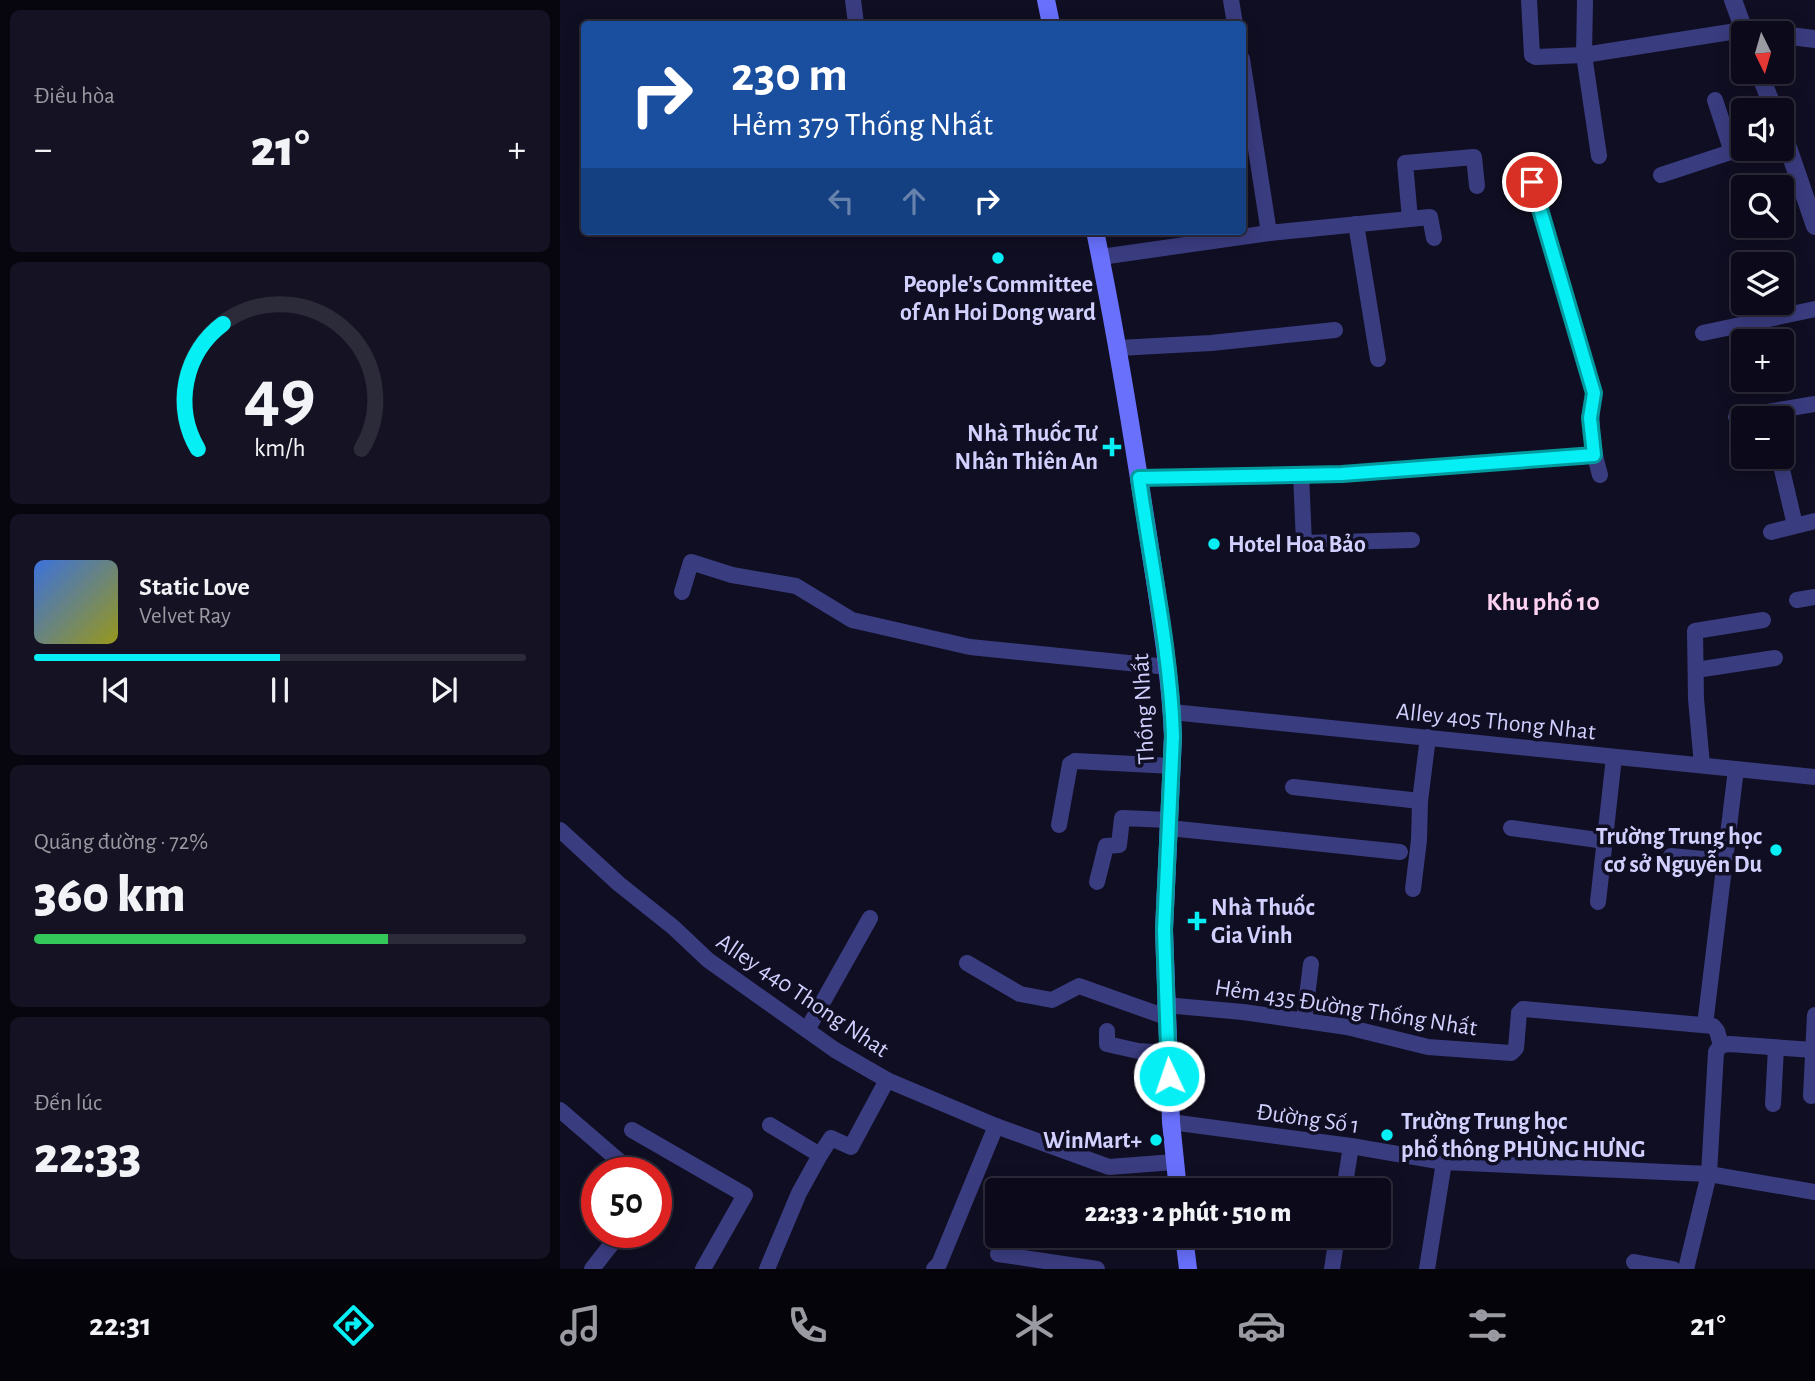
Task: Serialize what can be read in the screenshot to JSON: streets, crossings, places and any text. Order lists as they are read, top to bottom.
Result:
{
  "streets": {
    "main road": ["Thống Nhất"],
    "street": [
      "Alley 405 Thong Nhat",
      "Alley 440 Thong Nhat",
      "Hẻm 435 Đường Thống Nhất",
      "Đường Số 1"
    ]
  },
  "crossings": [
    ["Thống Nhất", "Alley 405 Thong Nhat"],
    ["Thống Nhất", "Alley 440 Thong Nhat"],
    ["Thống Nhất", "Hẻm 435 Đường Thống Nhất"],
    ["Thống Nhất", "Đường Số 1"]
  ],
  "districts": ["Khu phố 10"],
  "places": {
    "other": [
      "People's Committee of An Hoi Dong ward",
      "Hotel Hoa Bảo",
      "Trường Trung học cơ sở Nguyễn Du",
      "Trường Trung học phổ thông PHÙNG HƯNG",
      "WinMart+"
    ],
    "health": ["Nhà Thuốc Tư Nhân Thiên An", "Nhà Thuốc Gia Vinh"]
  },
  "north": "bottom",
  "page": {
    "tile": [
      "Điều hòa",
      ["Quãng đường · 72%", "360 km"],
      ["Đến lúc", "22:33"]
    ],
    "map_buttons": ["+", "−"],
    "turn": ["230 m", "Hẻm 379 Thống Nhất"],
    "heat": ["−", "21°", "+"],
    "song": ["Static Love", "Velvet Ray"],
    "limit": "50",
    "trip": "22:33 · 2 phút · 510 m",
    "tabs": ["22:31", "21°"],
    "gauge": ["49", "km/h"]
  }
}
